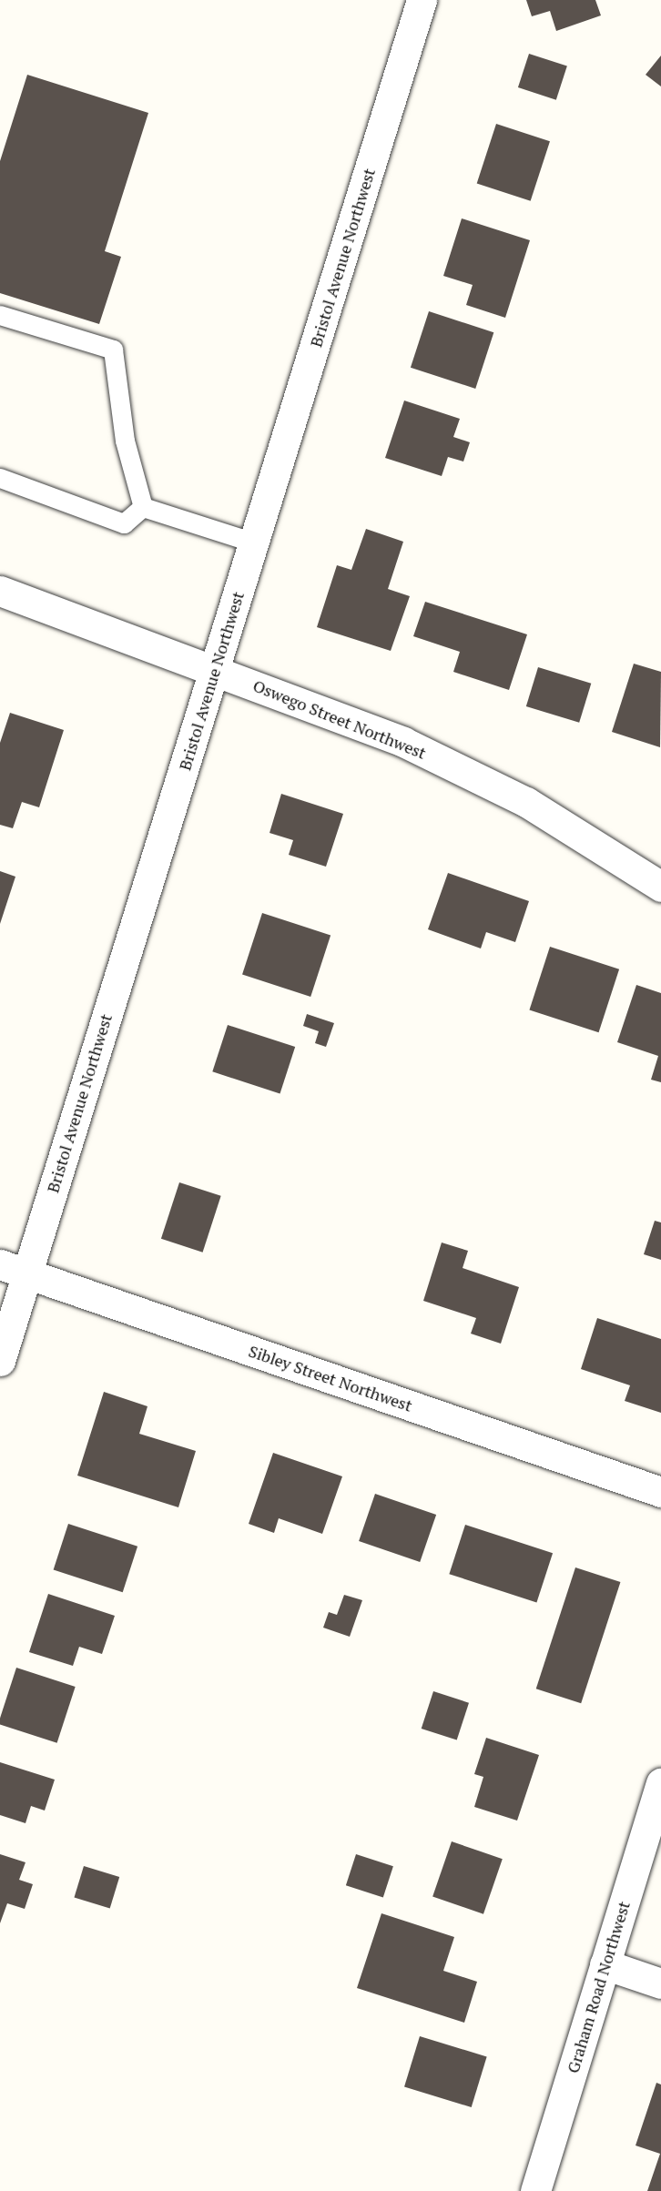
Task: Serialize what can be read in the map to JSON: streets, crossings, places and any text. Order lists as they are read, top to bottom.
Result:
{
  "streets": {
    "street": [
      "Bristol Avenue Northwest",
      "Oswego Street Northwest",
      "Sibley Street Northwest",
      "Graham Road Northwest"
    ]
  },
  "crossings": [
    ["Bristol Avenue Northwest", "Oswego Street Northwest"],
    ["Bristol Avenue Northwest", "Sibley Street Northwest"]
  ]
}
